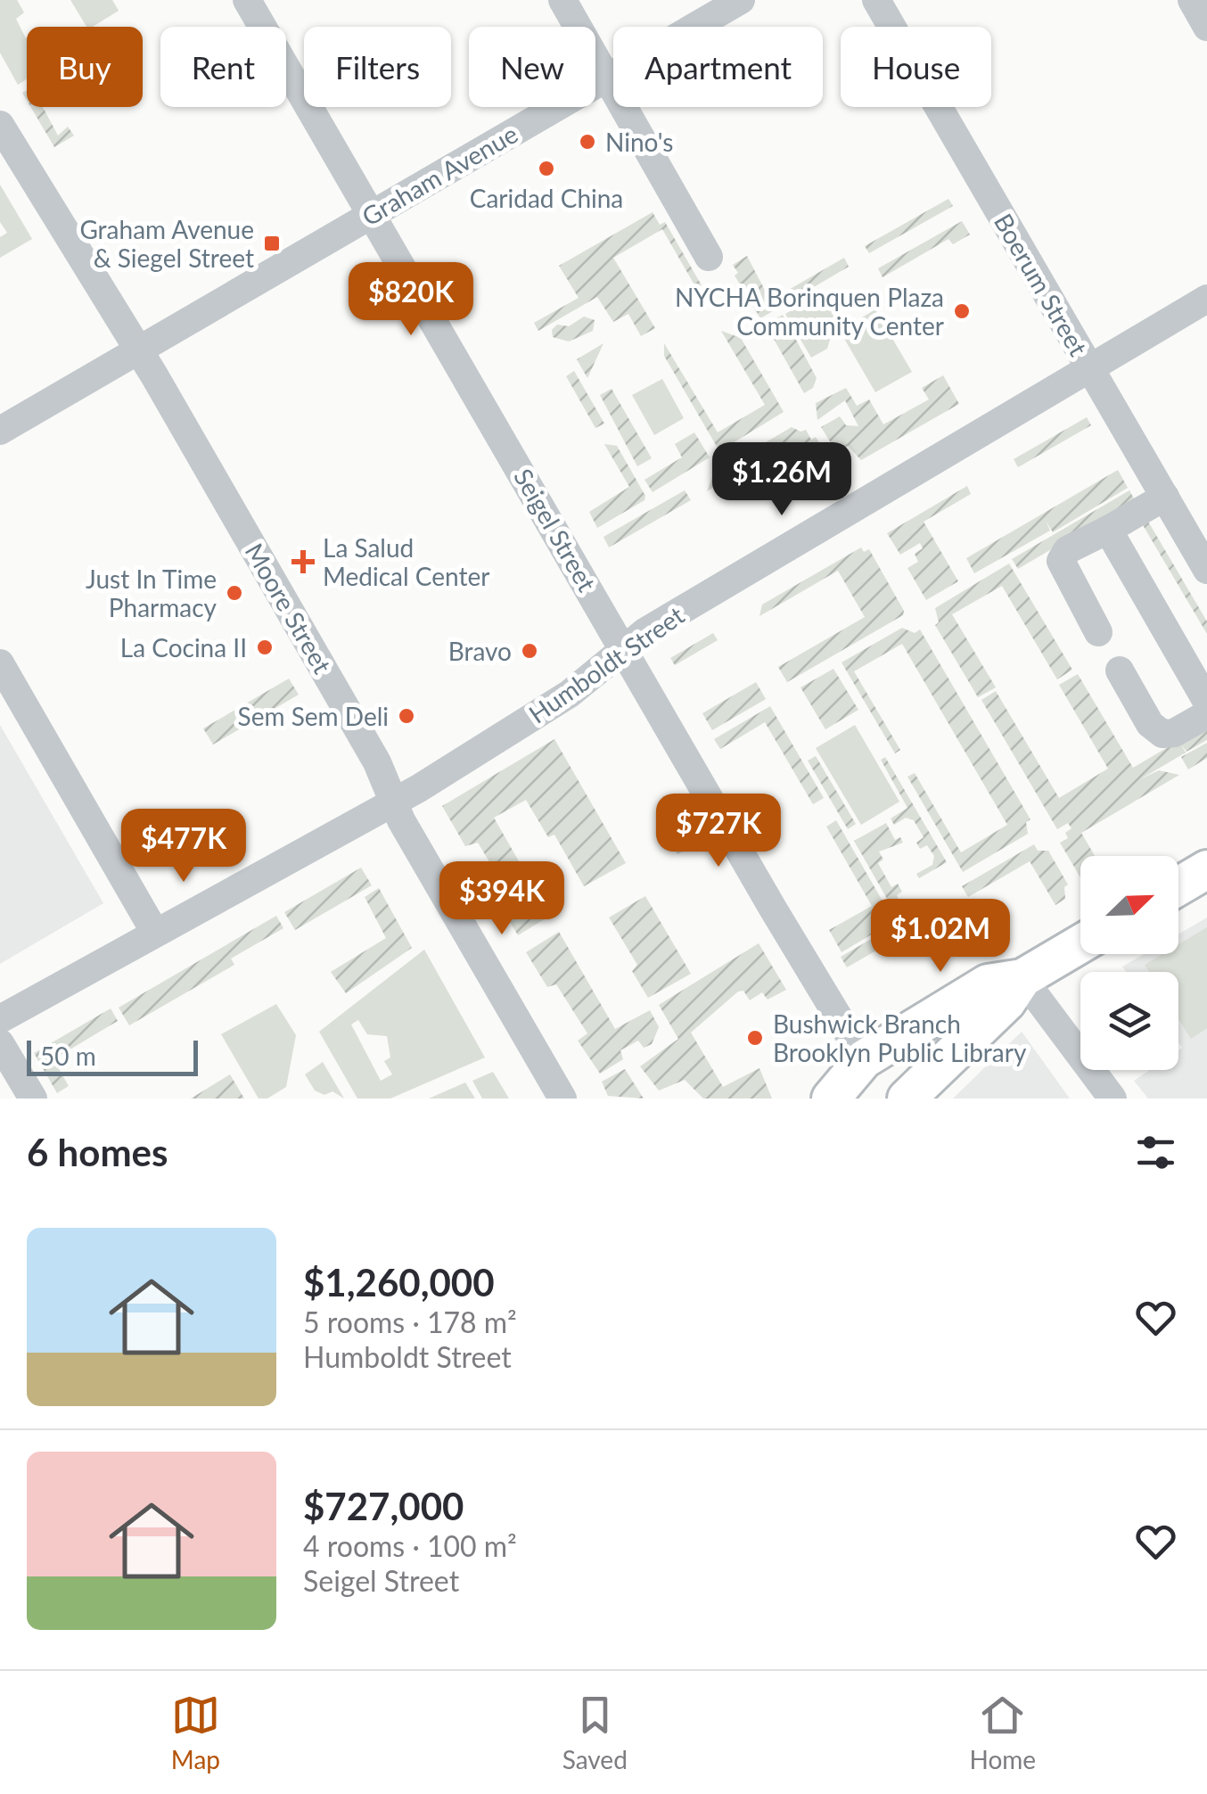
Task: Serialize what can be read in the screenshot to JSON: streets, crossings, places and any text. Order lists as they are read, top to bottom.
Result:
{
  "streets": {
    "street": [
      "Graham Avenue",
      "Boerum Street",
      "Seigel Street",
      "Moore Street",
      "Humboldt Street"
    ]
  },
  "crossings": [
    ["Graham Avenue", "Seigel Street"],
    ["Graham Avenue", "Moore Street"],
    ["Boerum Street", "Humboldt Street"],
    ["Seigel Street", "Humboldt Street"],
    ["Moore Street", "Humboldt Street"]
  ],
  "places": {
    "other": [
      "Nino's",
      "Caridad China",
      "NYCHA Borinquen Plaza Community Center",
      "Just In Time Pharmacy",
      "La Cocina II",
      "Bravo",
      "Sem Sem Deli",
      "Bushwick Branch Brooklyn Public Library"
    ],
    "transit": ["Graham Avenue & Siegel Street"],
    "health": ["La Salud Medical Center"]
  },
  "scale_bar": "50 m",
  "north": "top right",
  "page": {
    "chip": [
      "Buy",
      "Rent",
      "Filters",
      "New",
      "Apartment",
      "House"
    ],
    "price": [
      "$820K",
      "$1.26M",
      "$727K",
      "$477K",
      "$394K",
      "$1.02M"
    ],
    "scale": "50 m",
    "heading": "6 homes",
    "list": [
      {
        "name": "$1,260,000",
        "note": "5 rooms · 178 m² · Humboldt Street"
      },
      {
        "name": "$727,000",
        "note": "4 rooms · 100 m² · Seigel Street"
      }
    ],
    "tabs": ["Map", "Saved", "Home"]
  }
}
